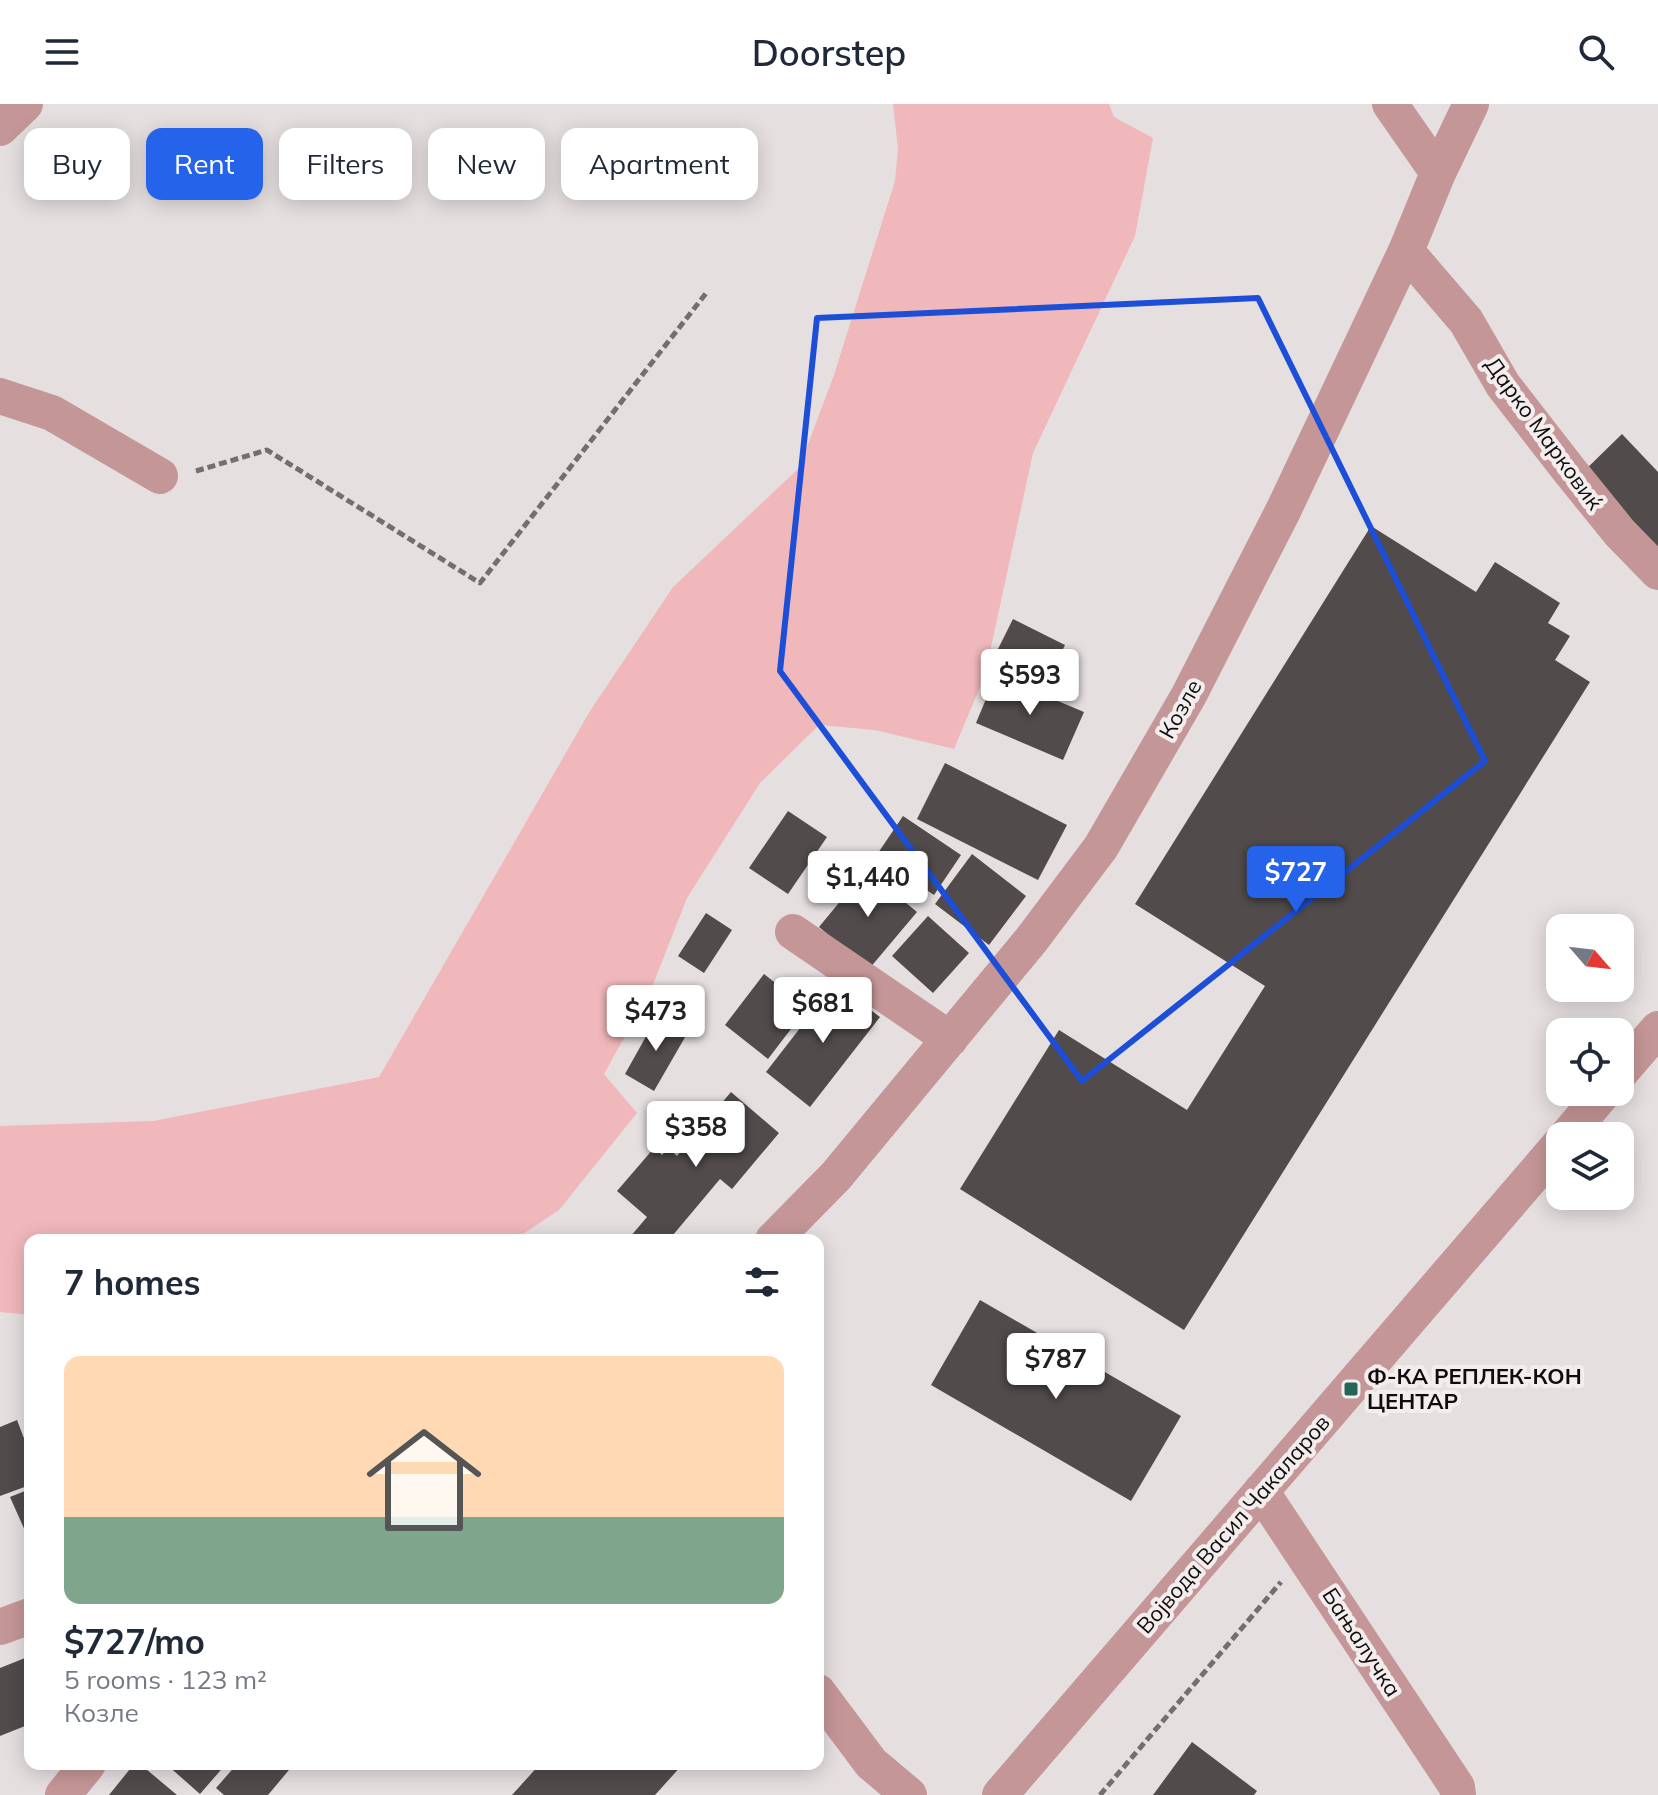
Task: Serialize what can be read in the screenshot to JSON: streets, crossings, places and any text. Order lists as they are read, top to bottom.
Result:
{
  "streets": {
    "street": [
      "Дарко Марковиќ",
      "Козле",
      "Војвода Васил Чакаларов",
      "Бањалучка"
    ]
  },
  "crossings": [
    ["Дарко Марковиќ", "Козле"],
    ["Војвода Васил Чакаларов", "Бањалучка"]
  ],
  "places": {
    "transit": ["Ф-КА РЕПЛЕК-КОН ЦЕНТАР"]
  },
  "north": "bottom right",
  "page": {
    "header": "Doorstep",
    "chip": [
      "Buy",
      "Rent",
      "Filters",
      "New",
      "Apartment"
    ],
    "price": [
      "$593",
      "$727",
      "$1,440",
      "$681",
      "$473",
      "$358",
      "$787"
    ],
    "heading": "7 homes",
    "list": [
      {
        "name": "$727/mo",
        "note": "5 rooms · 123 m² · Козле"
      }
    ]
  }
}
